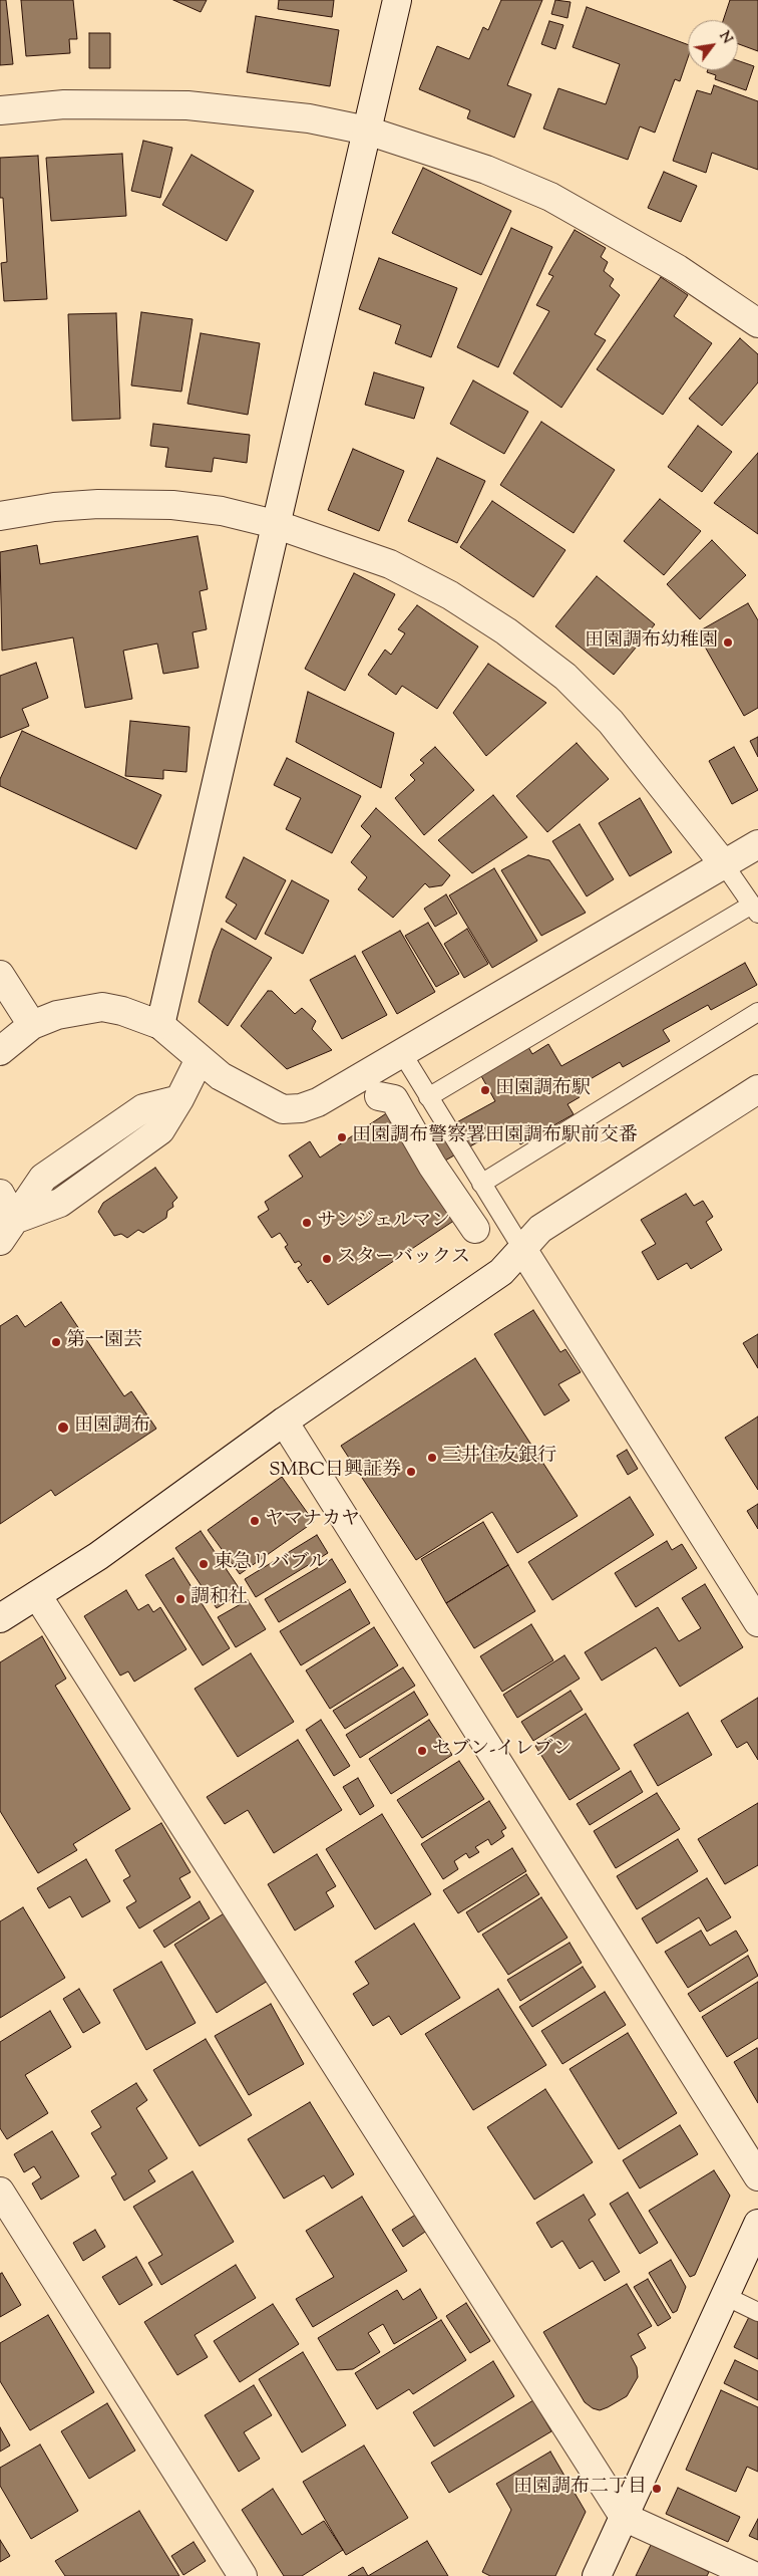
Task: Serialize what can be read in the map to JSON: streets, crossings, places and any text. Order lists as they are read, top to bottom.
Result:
{
  "places": [
    "田園調布幼稚園",
    "田園調布駅",
    "田園調布警察署田園調布駅前交番",
    "サンジェルマン",
    "スターバックス",
    "第一園芸",
    "田園調布",
    "三井住友銀行",
    "SMBC日興証券",
    "ヤマナカヤ",
    "東急リバブル",
    "調和社",
    "セブン-イレブン",
    "田園調布二丁目"
  ],
  "north": "top right"
}
